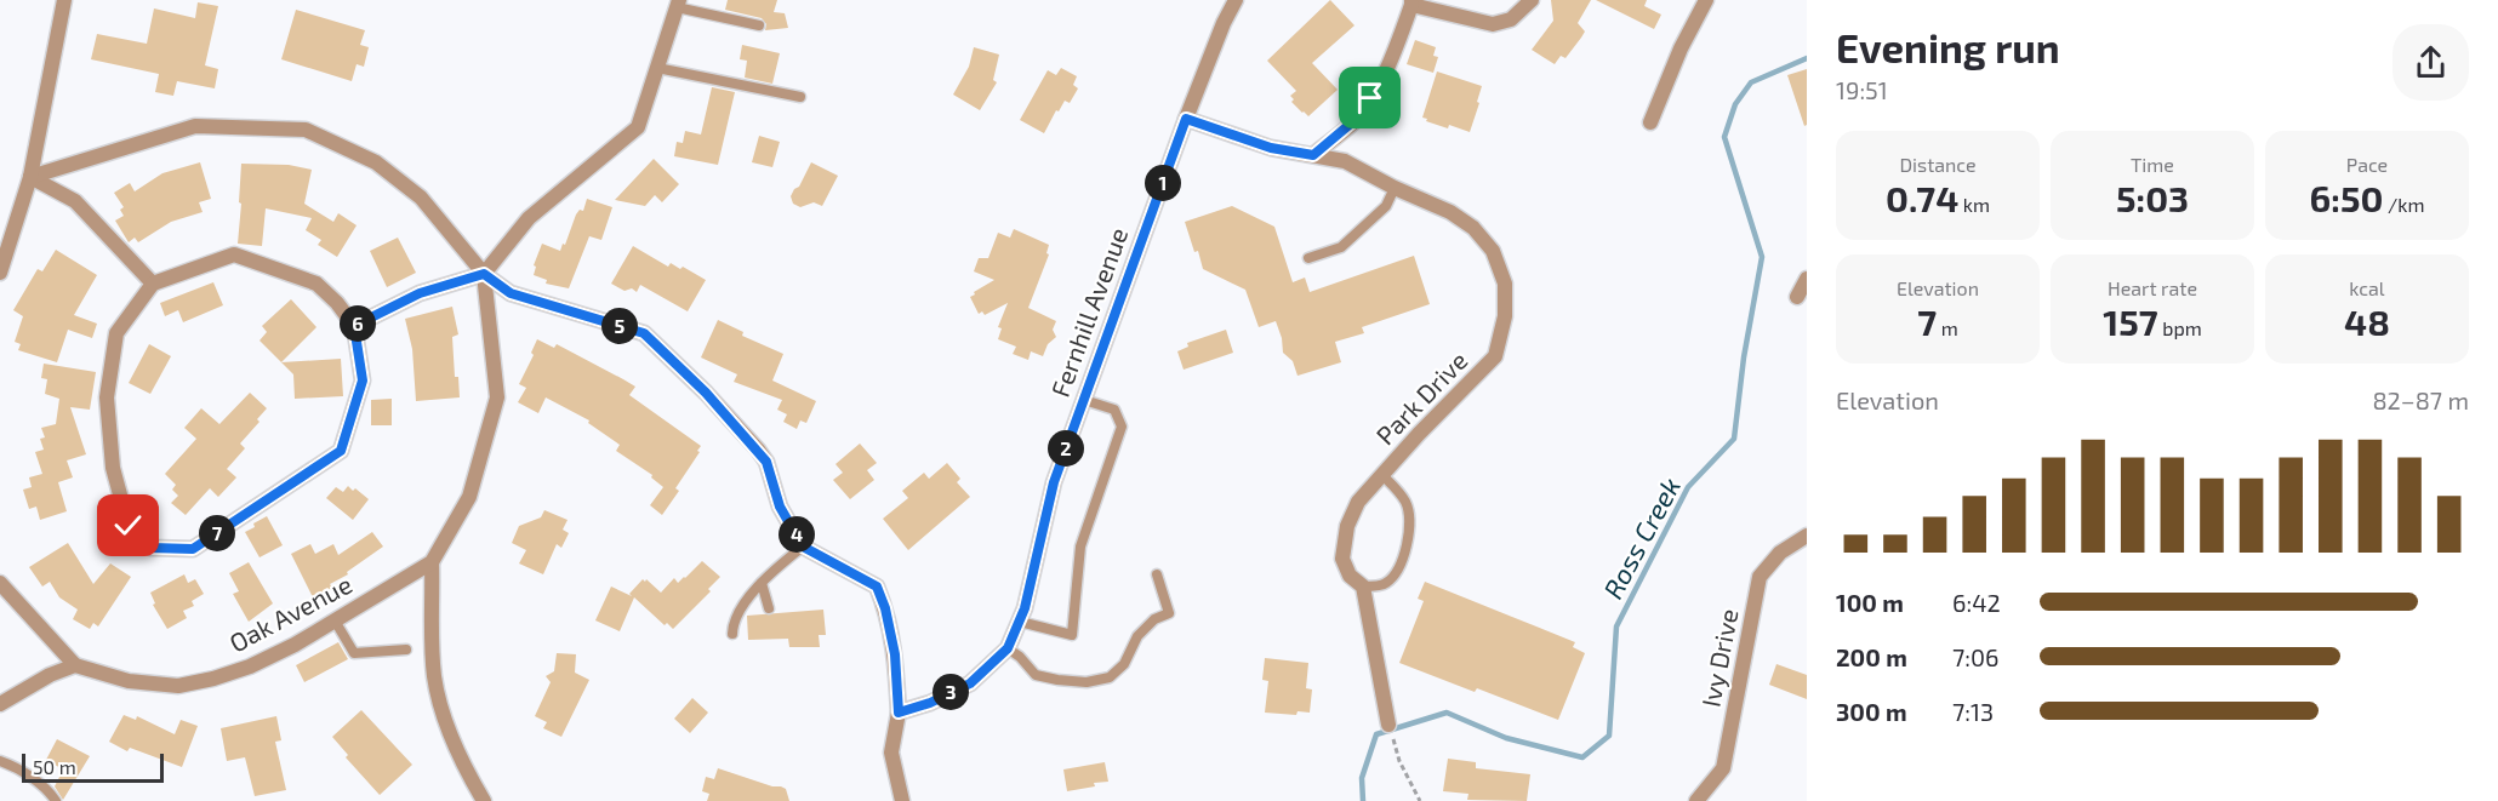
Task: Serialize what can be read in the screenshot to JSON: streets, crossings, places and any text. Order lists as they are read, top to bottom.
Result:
{
  "streets": {
    "street": [
      "Fernhill Avenue",
      "Park Drive",
      "Oak Avenue",
      "Ivy Drive"
    ]
  },
  "crossings": [
    ["Fernhill Avenue", "Park Drive"]
  ],
  "water": ["Ross Creek"],
  "scale_bar": "50 m",
  "page": {
    "heading": ["Evening run", "19:51"],
    "stats": [
      ["Distance", "0.74 km"],
      ["Time", "5:03"],
      ["Pace", "6:50 /km"],
      ["Elevation", "7 m"],
      ["Heart rate", "157 bpm"],
      ["kcal", "48"]
    ],
    "pins": [
      "1",
      "6",
      "5",
      "2",
      "7",
      "4",
      "3"
    ],
    "chart": ["Elevation", "82–87 m"],
    "list": [
      {
        "name": "100 m",
        "note": "6:42"
      },
      {
        "name": "200 m",
        "note": "7:06"
      },
      {
        "name": "300 m",
        "note": "7:13"
      }
    ],
    "scale": "50 m"
  }
}
